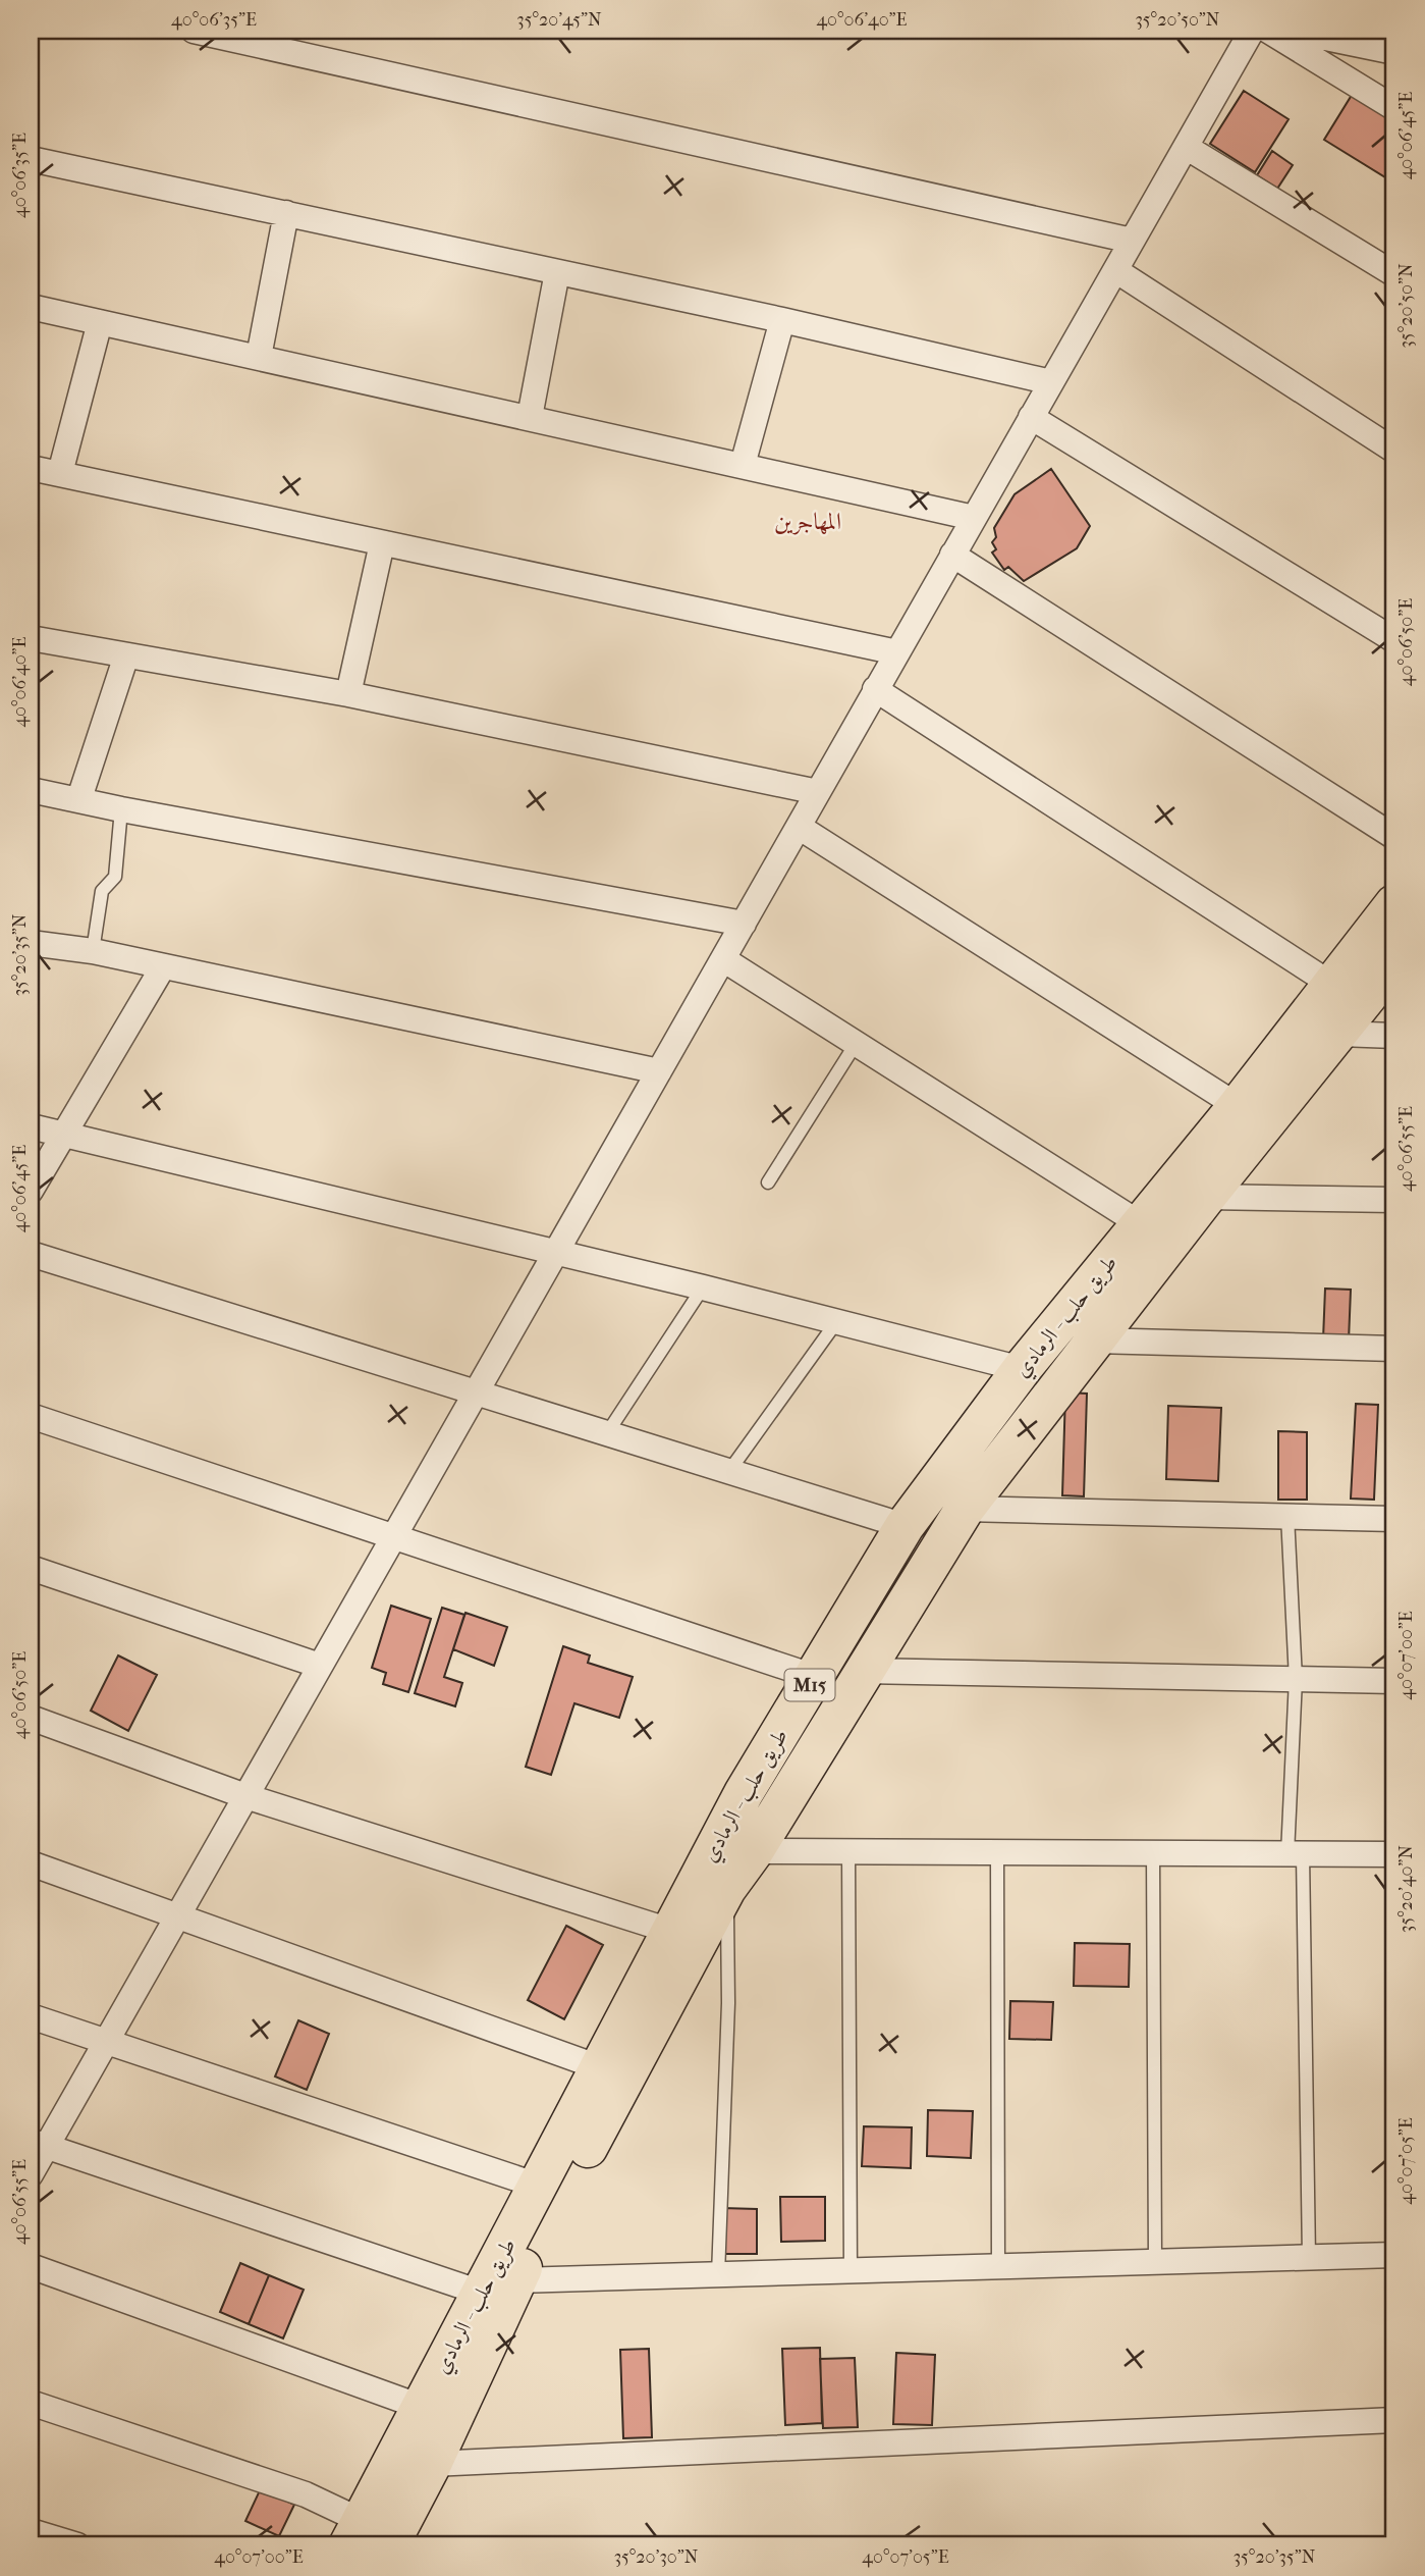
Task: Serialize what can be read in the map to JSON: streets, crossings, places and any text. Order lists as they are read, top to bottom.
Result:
{
  "streets": {
    "highway": ["طريق حلب - الرمادي", "M15"]
  },
  "districts": ["المهاجرين"],
  "coordinates": [
    "40°06'35\"E",
    "35°20'45\"N",
    "40°06'40\"E",
    "35°20'50\"N",
    "40°06'45\"E",
    "40°06'50\"E",
    "35°20'35\"N",
    "40°06'55\"E",
    "40°07'00\"E",
    "35°20'40\"N",
    "40°07'05\"E",
    "35°20'30\"N"
  ]
}
